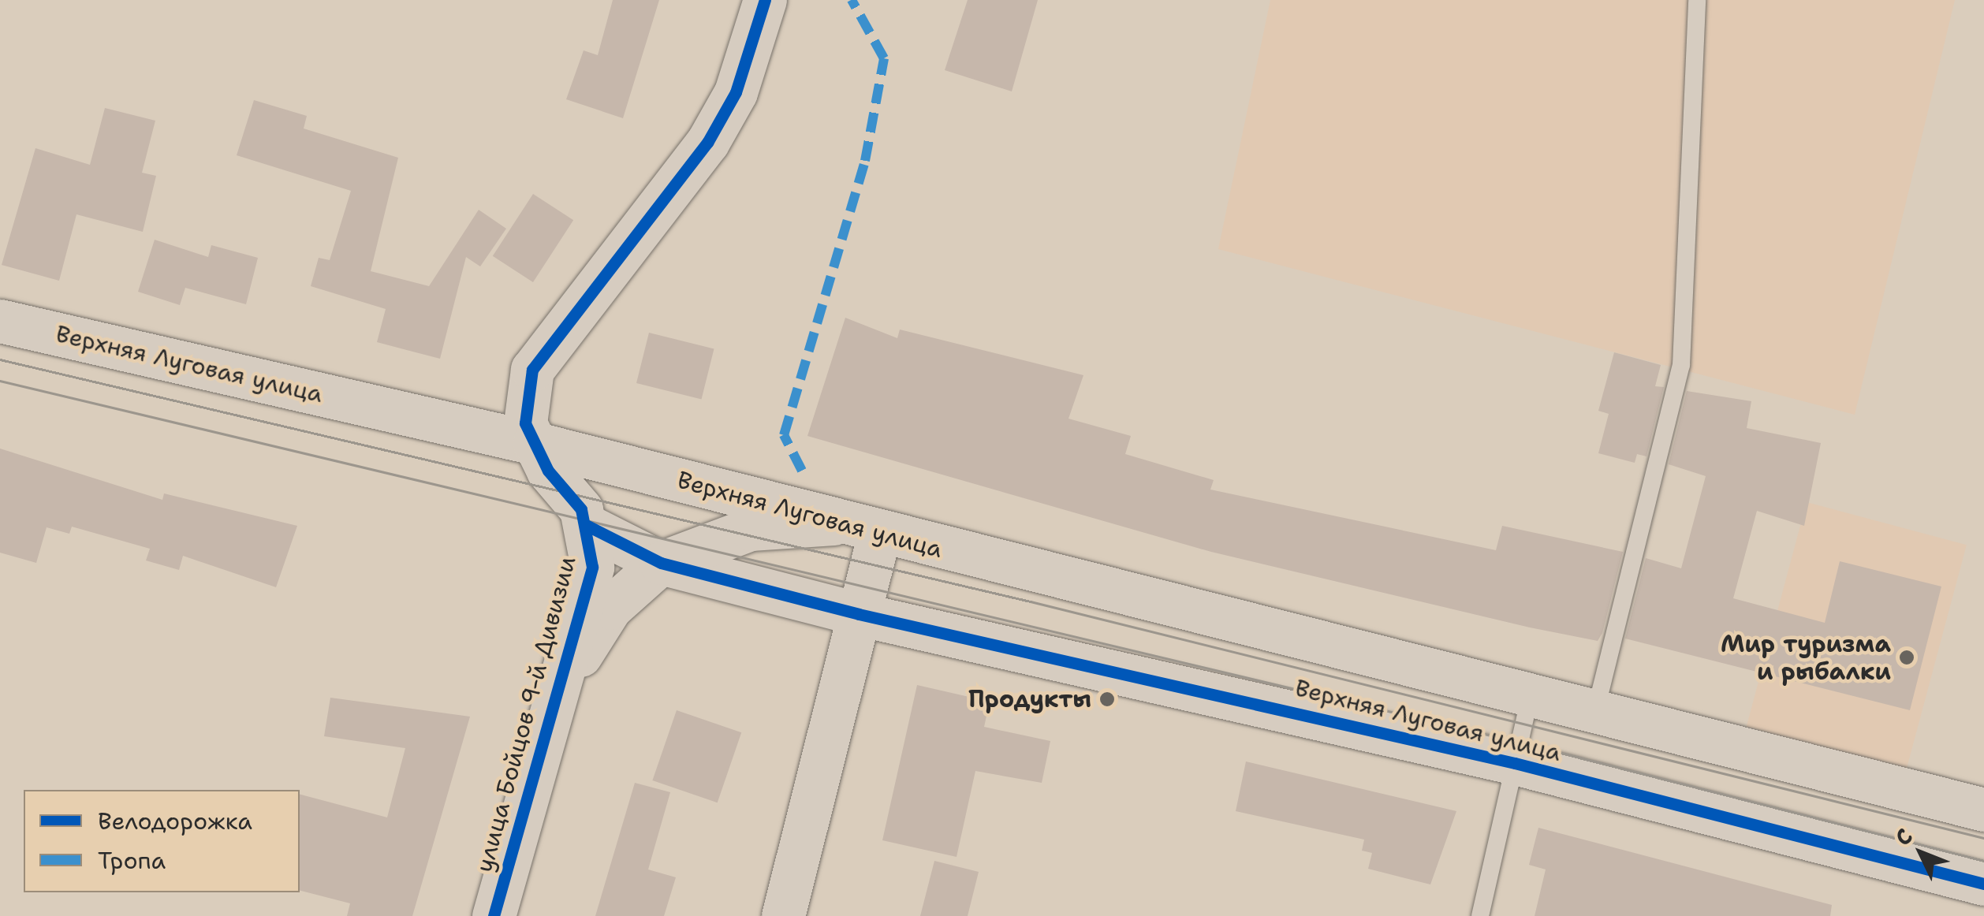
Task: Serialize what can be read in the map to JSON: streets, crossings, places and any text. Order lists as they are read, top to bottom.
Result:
{
  "streets": {
    "street": ["Верхняя Луговая улица", "улица Бойцов 9-й Дивизии"]
  },
  "crossings": [
    ["Верхняя Луговая улица", "улица Бойцов 9-й Дивизии"]
  ],
  "places": ["Мир туризма и рыбалки", "Продукты"],
  "legend": ["Велодорожка", "Тропа"],
  "north": "top left"
}
